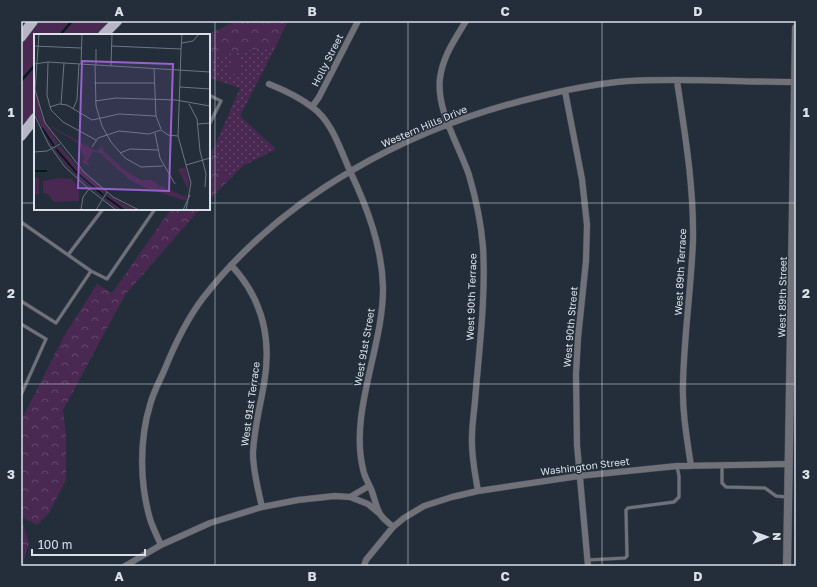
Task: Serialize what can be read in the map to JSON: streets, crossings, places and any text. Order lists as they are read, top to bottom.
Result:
{
  "streets": {
    "street": [
      "Holly Street",
      "Western Hills Drive",
      "West 89th Terrace",
      "West 90th Terrace",
      "West 89th Street",
      "West 90th Street",
      "West 91st Street",
      "West 91st Terrace",
      "Washington Street"
    ]
  },
  "crossings": [
    ["Holly Street", "West 91st Street"],
    ["Western Hills Drive", "West 89th Terrace"],
    ["Western Hills Drive", "West 90th Terrace"],
    ["Western Hills Drive", "West 89th Street"],
    ["Western Hills Drive", "West 90th Street"],
    ["Western Hills Drive", "West 91st Street"],
    ["Western Hills Drive", "West 91st Terrace"],
    ["West 89th Terrace", "Washington Street"],
    ["West 90th Terrace", "Washington Street"],
    ["West 89th Street", "Washington Street"],
    ["West 90th Street", "Washington Street"],
    ["West 91st Street", "Washington Street"]
  ],
  "scale_bar": "100 m",
  "north": "right",
  "grid": {
    "columns": [
      "A",
      "B",
      "C",
      "D"
    ],
    "rows": ["1", "2", "3"]
  }
}
